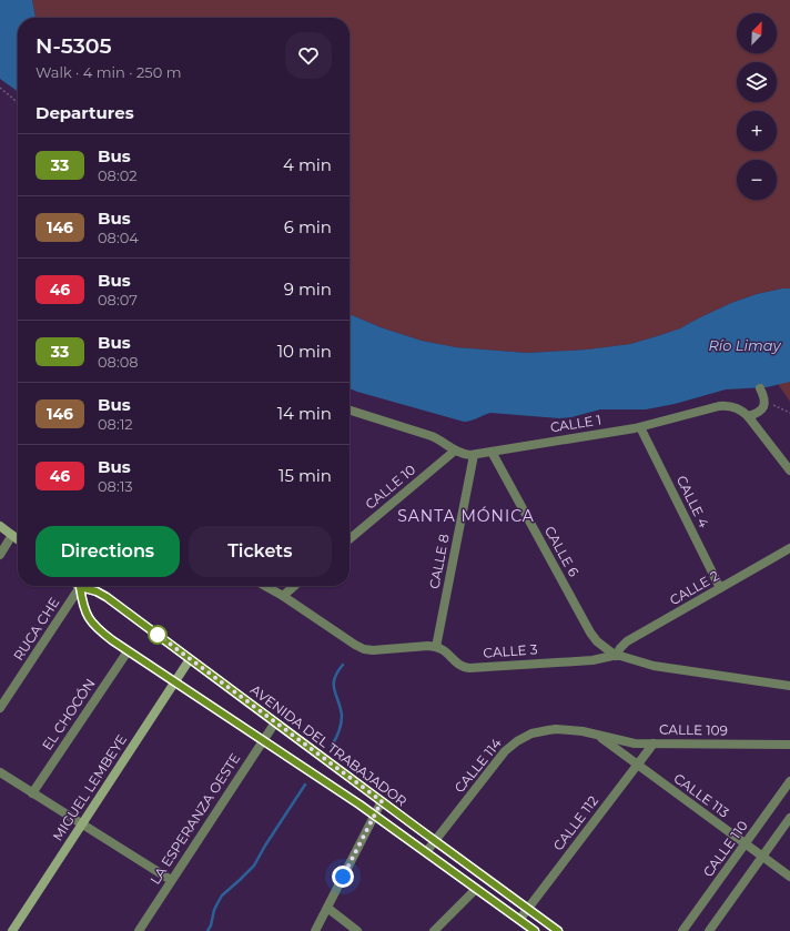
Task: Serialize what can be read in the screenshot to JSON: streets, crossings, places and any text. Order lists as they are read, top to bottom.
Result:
{
  "streets": {
    "street": [
      "CALLE 1",
      "CALLE 10",
      "CALLE 4",
      "CALLE 6",
      "CALLE 8",
      "CALLE 2",
      "RUCA CHE",
      "CALLE 3",
      "EL CHOCÓN",
      "CALLE 109",
      "AVENIDA DEL TRABAJADOR",
      "CALLE 114",
      "MIGUEL LEMBEYE",
      "CALLE 113",
      "LA ESPERANZA OESTE",
      "CALLE 112",
      "CALLE 110"
    ]
  },
  "crossings": [
    ["CALLE 1", "CALLE 10"],
    ["CALLE 1", "CALLE 4"],
    ["CALLE 1", "CALLE 6"],
    ["CALLE 1", "CALLE 8"],
    ["CALLE 4", "CALLE 2"],
    ["CALLE 6", "CALLE 2"],
    ["CALLE 6", "CALLE 3"],
    ["CALLE 8", "CALLE 3"],
    ["CALLE 2", "CALLE 3"],
    ["RUCA CHE", "AVENIDA DEL TRABAJADOR"],
    ["EL CHOCÓN", "AVENIDA DEL TRABAJADOR"],
    ["CALLE 109", "CALLE 114"],
    ["CALLE 109", "CALLE 113"],
    ["CALLE 109", "CALLE 112"],
    ["AVENIDA DEL TRABAJADOR", "CALLE 114"],
    ["AVENIDA DEL TRABAJADOR", "MIGUEL LEMBEYE"],
    ["AVENIDA DEL TRABAJADOR", "LA ESPERANZA OESTE"],
    ["AVENIDA DEL TRABAJADOR", "CALLE 112"],
    ["CALLE 114", "CALLE 113"],
    ["CALLE 113", "CALLE 112"],
    ["CALLE 113", "CALLE 110"]
  ],
  "districts": ["SANTA MÓNICA"],
  "water": ["Río Limay"],
  "lines": ["bus line 33"],
  "north": "top right",
  "page": {
    "map_buttons": ["+", "−"],
    "heading": [
      ["N-5305", "Walk · 4 min · 250 m"],
      "Departures"
    ],
    "list": [
      {
        "mark": "33",
        "name": "Bus",
        "note": "08:02",
        "value": "4 min"
      },
      {
        "mark": "146",
        "name": "Bus",
        "note": "08:04",
        "value": "6 min"
      },
      {
        "mark": "46",
        "name": "Bus",
        "note": "08:07",
        "value": "9 min"
      },
      {
        "mark": "33",
        "name": "Bus",
        "note": "08:08",
        "value": "10 min"
      },
      {
        "mark": "146",
        "name": "Bus",
        "note": "08:12",
        "value": "14 min"
      },
      {
        "mark": "46",
        "name": "Bus",
        "note": "08:13",
        "value": "15 min"
      }
    ],
    "buttons": ["Directions", "Tickets"]
  }
}
